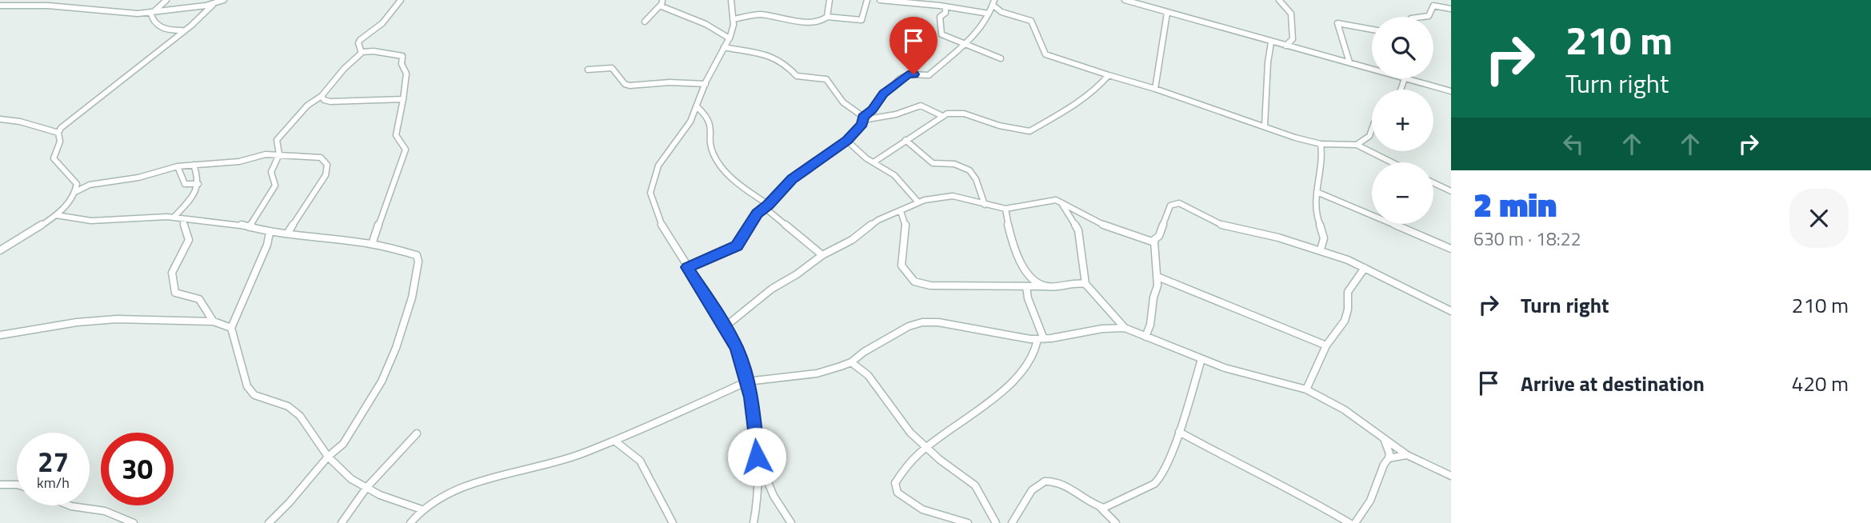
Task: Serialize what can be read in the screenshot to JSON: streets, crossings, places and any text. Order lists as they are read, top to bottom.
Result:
{
  "page": {
    "turn": ["210 m", "Turn right"],
    "map_buttons": ["+", "−"],
    "heading": ["2 min", "630 m · 18:22"],
    "list": [
      {
        "name": "Turn right",
        "value": "210 m"
      },
      {
        "name": "Arrive at destination",
        "value": "420 m"
      }
    ],
    "speed": "27 km/h",
    "limit": "30"
  }
}
